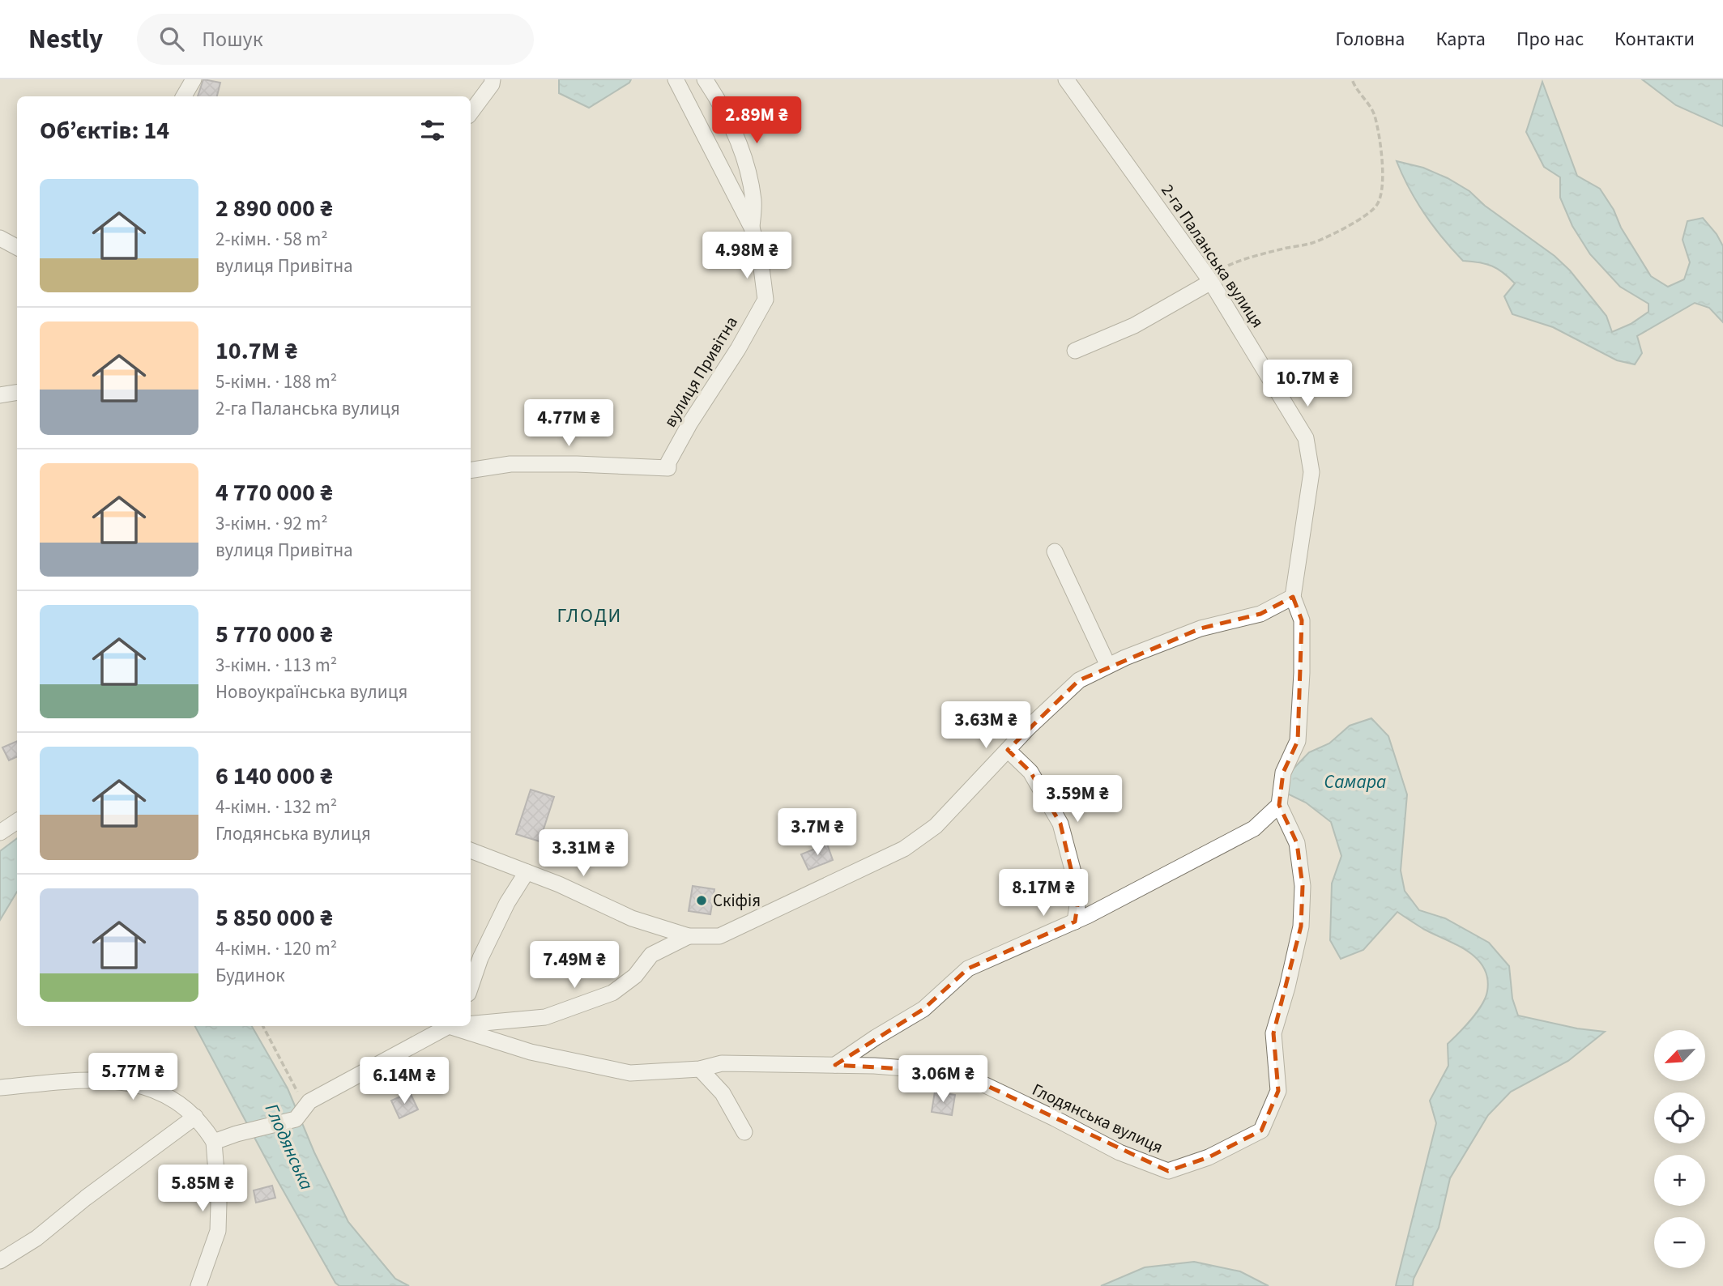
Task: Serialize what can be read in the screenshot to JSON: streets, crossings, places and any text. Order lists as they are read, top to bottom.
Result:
{
  "streets": {
    "street": ["2-га Паланська вулиця", "вулиця Привітна", "Глодянська вулиця"]
  },
  "crossings": [
    ["2-га Паланська вулиця", "Глодянська вулиця"]
  ],
  "districts": ["ГЛОДИ"],
  "water": ["Самара", "Глодянська"],
  "places": ["Скіфія"],
  "north": "bottom left",
  "page": {
    "header": "Nestly",
    "search": "Пошук",
    "nav": [
      "Головна",
      "Карта",
      "Про нас",
      "Контакти"
    ],
    "price": [
      "2.89M ₴",
      "4.98M ₴",
      "10.7M ₴",
      "4.77M ₴",
      "3.63M ₴",
      "3.59M ₴",
      "3.7M ₴",
      "3.31M ₴",
      "8.17M ₴",
      "7.49M ₴",
      "5.77M ₴",
      "3.06M ₴",
      "6.14M ₴",
      "5.85M ₴"
    ],
    "heading": "Об’єктів: 14",
    "list": [
      {
        "name": "2 890 000 ₴",
        "note": "2-кімн. · 58 m² · вулиця Привітна"
      },
      {
        "name": "10.7M ₴",
        "note": "5-кімн. · 188 m² · 2-га Паланська вулиця"
      },
      {
        "name": "4 770 000 ₴",
        "note": "3-кімн. · 92 m² · вулиця Привітна"
      },
      {
        "name": "5 770 000 ₴",
        "note": "3-кімн. · 113 m² · Новоукраїнська вулиця"
      },
      {
        "name": "6 140 000 ₴",
        "note": "4-кімн. · 132 m² · Глодянська вулиця"
      },
      {
        "name": "5 850 000 ₴",
        "note": "4-кімн. · 120 m² · Будинок"
      }
    ],
    "map_buttons": ["+", "−"]
  }
}
